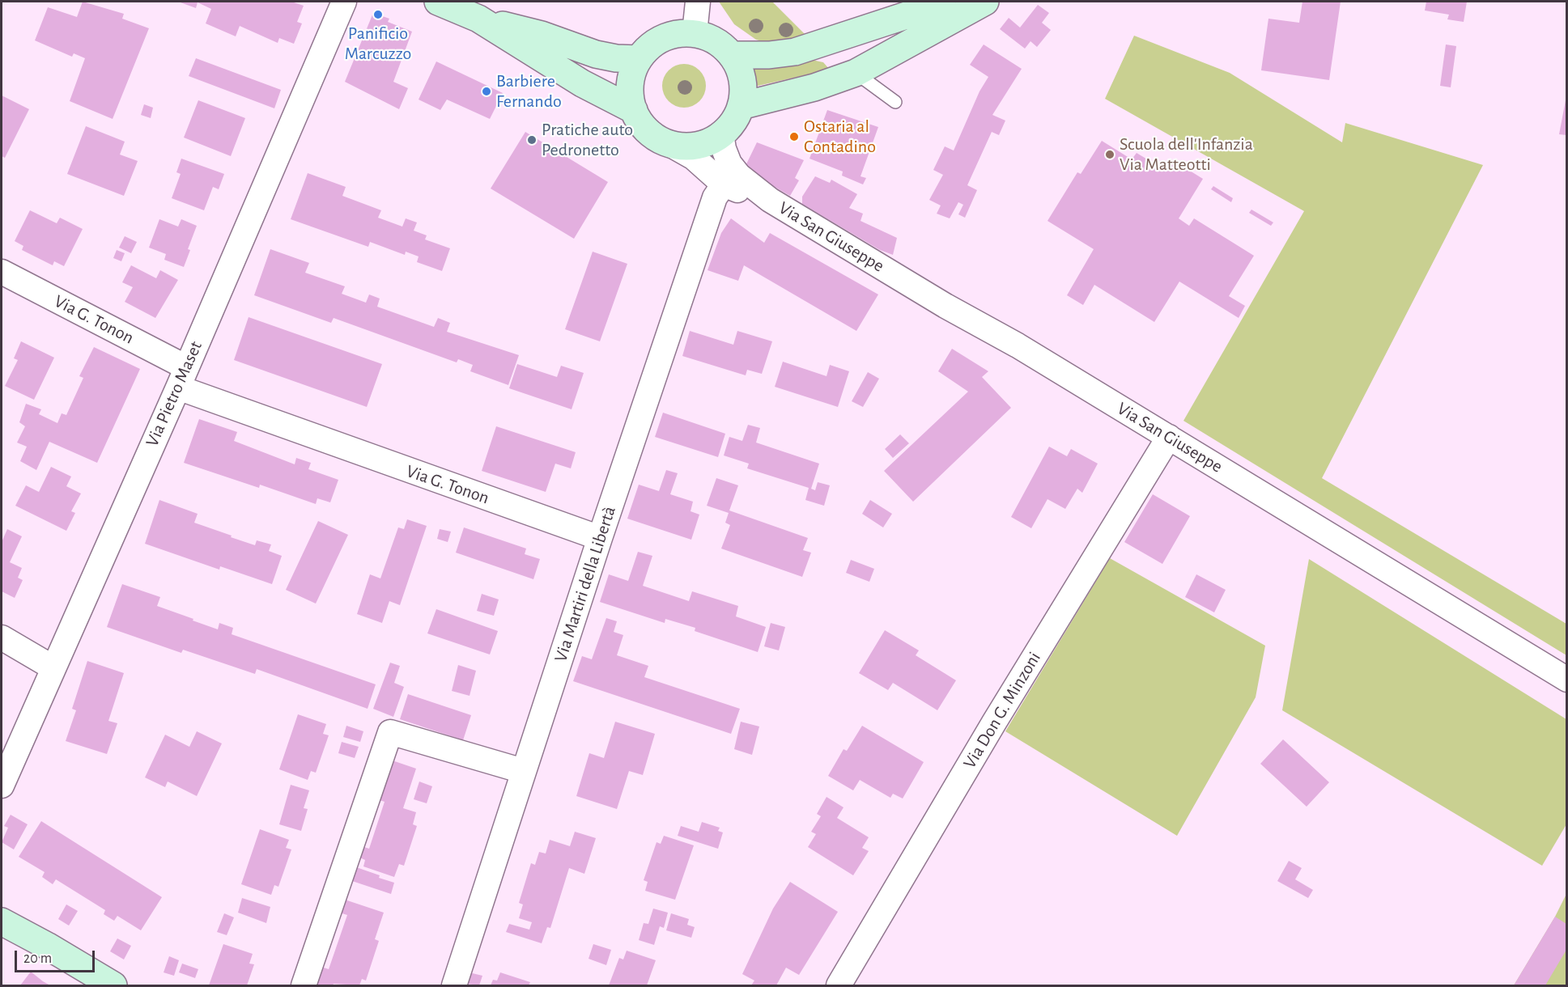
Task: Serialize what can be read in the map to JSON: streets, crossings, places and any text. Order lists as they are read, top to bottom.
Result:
{
  "streets": {
    "street": [
      "Via San Giuseppe",
      "Via G. Tonon",
      "Via Pietro Maset",
      "Via Martiri della Libertà",
      "Via Don G. Minzoni"
    ]
  },
  "crossings": [
    ["Via San Giuseppe", "Via Martiri della Libertà"],
    ["Via San Giuseppe", "Via Don G. Minzoni"],
    ["Via G. Tonon", "Via Pietro Maset"],
    ["Via G. Tonon", "Via Martiri della Libertà"]
  ],
  "places": [
    "Panificio Marcuzzo",
    "Barbiere Fernando",
    "Ostaria al Contadino",
    "Pratiche auto Pedronetto",
    "Scuola dell'Infanzia Via Matteotti"
  ],
  "scale_bar": "20 m"
}
